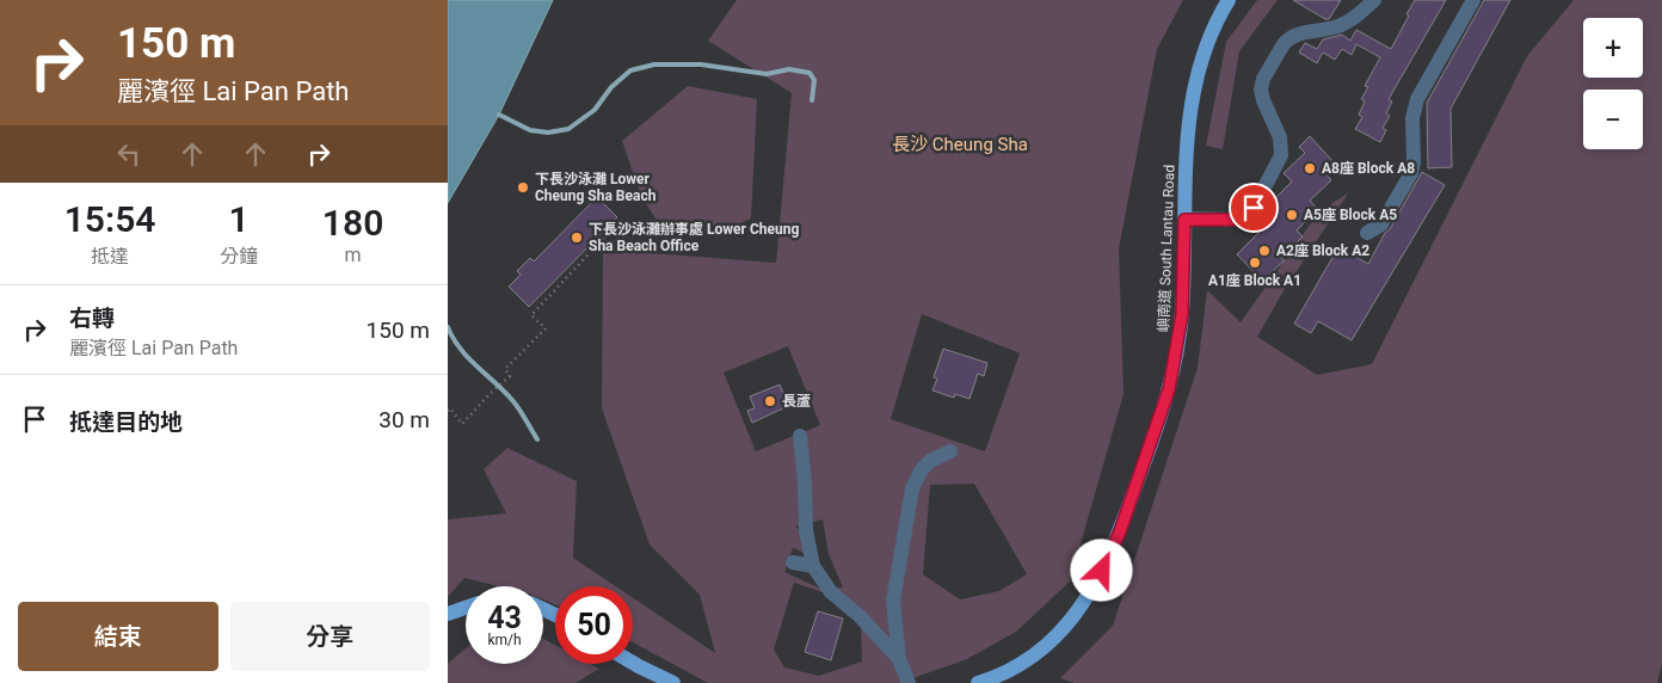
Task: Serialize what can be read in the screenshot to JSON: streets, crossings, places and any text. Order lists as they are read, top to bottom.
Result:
{
  "streets": {
    "main road": ["嶼南道 South Lantau Road"]
  },
  "districts": ["長沙 Cheung Sha"],
  "places": [
    "A8座 Block A8",
    "下長沙泳灘 Lower Cheung Sha Beach",
    "A5座 Block A5",
    "下長沙泳灘辦事處 Lower Cheung Sha Beach Office",
    "A2座 Block A2",
    "A1座 Block A1",
    "長蘆"
  ],
  "page": {
    "turn": ["150 m", "麗濱徑 Lai Pan Path"],
    "map_buttons": ["+", "−"],
    "eta": [
      "15:54",
      "抵達",
      "1",
      "分鐘",
      "180",
      "m"
    ],
    "list": [
      {
        "name": "右轉",
        "note": "麗濱徑 Lai Pan Path",
        "value": "150 m"
      },
      {
        "name": "抵達目的地",
        "value": "30 m"
      }
    ],
    "speed": "43 km/h",
    "limit": "50",
    "buttons": ["結束", "分享"]
  }
}
